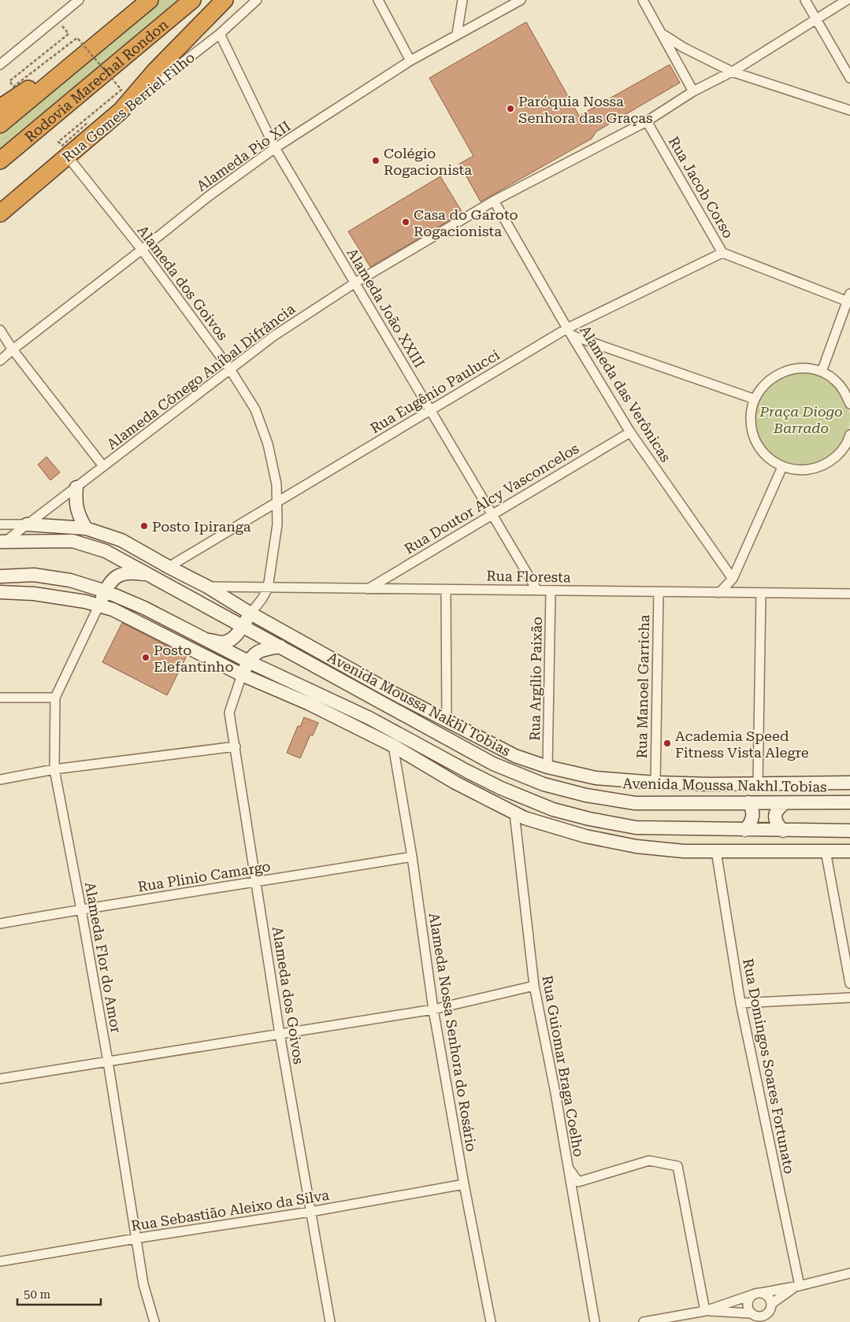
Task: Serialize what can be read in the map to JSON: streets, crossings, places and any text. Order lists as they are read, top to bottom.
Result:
{
  "streets": {
    "highway": ["Rodovia Marechal Rondon", "Rua Gomes Berriel Filho"],
    "main road": ["Avenida Moussa Nakhl Tobias"],
    "street": [
      "Alameda Pio XII",
      "Rua Jacob Corso",
      "Alameda dos Goivos",
      "Alameda João XXIII",
      "Alameda Cônego Aníbal Difrância",
      "Rua Eugênio Paulucci",
      "Alameda das Verônicas",
      "Rua Doutor Alcy Vasconcelos",
      "Rua Floresta",
      "Rua Argílio Paixão",
      "Rua Manoel Garricha",
      "Rua Plinio Camargo",
      "Alameda Flor do Amor",
      "Alameda Nossa Senhora do Rosário",
      "Rua Guiomar Braga Coelho",
      "Rua Domingos Soares Fortunato",
      "Rua Sebastião Aleixo da Silva"
    ]
  },
  "crossings": [
    ["Rua Gomes Berriel Filho", "Alameda dos Goivos"],
    ["Rua Gomes Berriel Filho", "Alameda João XXIII"],
    ["Alameda Pio XII", "Alameda dos Goivos"],
    ["Alameda Pio XII", "Alameda João XXIII"],
    ["Rua Jacob Corso", "Alameda Cônego Aníbal Difrância"],
    ["Rua Jacob Corso", "Rua Eugênio Paulucci"],
    ["Alameda dos Goivos", "Alameda Cônego Aníbal Difrância"],
    ["Alameda dos Goivos", "Rua Eugênio Paulucci"],
    ["Alameda dos Goivos", "Rua Floresta"],
    ["Alameda dos Goivos", "Rua Plinio Camargo"],
    ["Alameda dos Goivos", "Rua Sebastião Aleixo da Silva"],
    ["Alameda João XXIII", "Alameda Cônego Aníbal Difrância"],
    ["Alameda João XXIII", "Rua Eugênio Paulucci"],
    ["Alameda João XXIII", "Rua Doutor Alcy Vasconcelos"],
    ["Alameda João XXIII", "Rua Floresta"],
    ["Alameda Cônego Aníbal Difrância", "Alameda das Verônicas"],
    ["Alameda Cônego Aníbal Difrância", "Avenida Moussa Nakhl Tobias"],
    ["Rua Eugênio Paulucci", "Alameda das Verônicas"],
    ["Alameda das Verônicas", "Rua Doutor Alcy Vasconcelos"],
    ["Rua Doutor Alcy Vasconcelos", "Rua Floresta"],
    ["Rua Floresta", "Rua Argílio Paixão"],
    ["Rua Floresta", "Rua Manoel Garricha"],
    ["Rua Plinio Camargo", "Alameda Flor do Amor"],
    ["Rua Plinio Camargo", "Alameda Nossa Senhora do Rosário"],
    ["Alameda Flor do Amor", "Rua Sebastião Aleixo da Silva"],
    ["Alameda Nossa Senhora do Rosário", "Rua Sebastião Aleixo da Silva"]
  ],
  "parks": ["Praça Diogo Barrado"],
  "places": [
    "Paróquia Nossa Senhora das Graças",
    "Colégio Rogacionista",
    "Casa do Garoto Rogacionista",
    "Posto Ipiranga",
    "Posto Elefantinho",
    "Academia Speed Fitness Vista Alegre"
  ],
  "scale_bar": "50 m"
}
